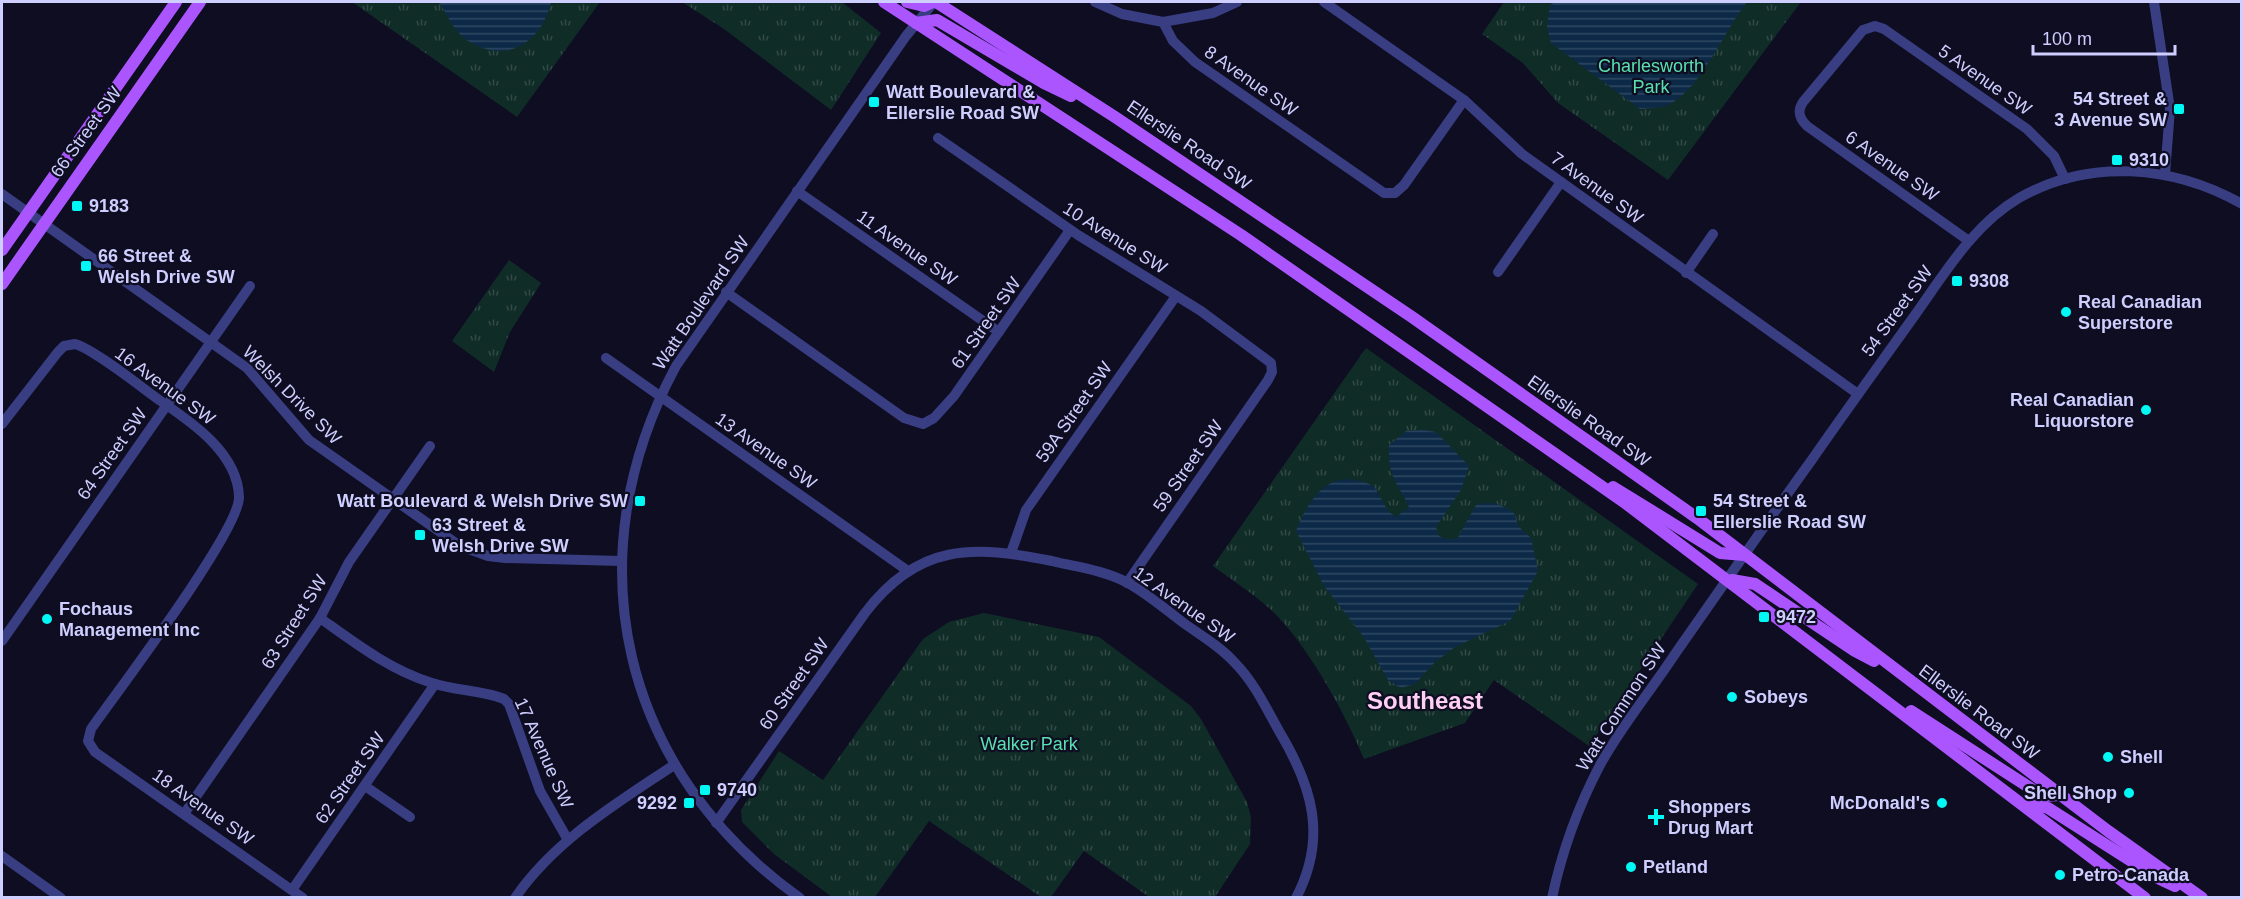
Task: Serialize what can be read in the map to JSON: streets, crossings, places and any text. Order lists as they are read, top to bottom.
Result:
{
  "streets": {
    "main road": ["66 Street SW", "Ellerslie Road SW"],
    "street": [
      "5 Avenue SW",
      "8 Avenue SW",
      "6 Avenue SW",
      "7 Avenue SW",
      "10 Avenue SW",
      "11 Avenue SW",
      "Watt Boulevard SW",
      "54 Street SW",
      "61 Street SW",
      "16 Avenue SW",
      "Welsh Drive SW",
      "59A Street SW",
      "13 Avenue SW",
      "64 Street SW",
      "59 Street SW",
      "12 Avenue SW",
      "63 Street SW",
      "60 Street SW",
      "Watt Common SW",
      "17 Avenue SW",
      "62 Street SW",
      "18 Avenue SW"
    ]
  },
  "crossings": [
    ["5 Avenue SW", "6 Avenue SW"],
    ["5 Avenue SW", "54 Street SW"],
    ["8 Avenue SW", "7 Avenue SW"],
    ["66 Street SW", "Welsh Drive SW"],
    ["Ellerslie Road SW", "Watt Boulevard SW"],
    ["Ellerslie Road SW", "54 Street SW"],
    ["6 Avenue SW", "54 Street SW"],
    ["7 Avenue SW", "54 Street SW"],
    ["10 Avenue SW", "61 Street SW"],
    ["10 Avenue SW", "59A Street SW"],
    ["10 Avenue SW", "59 Street SW"],
    ["11 Avenue SW", "Watt Boulevard SW"],
    ["11 Avenue SW", "61 Street SW"],
    ["Watt Boulevard SW", "61 Street SW"],
    ["Watt Boulevard SW", "Welsh Drive SW"],
    ["Watt Boulevard SW", "13 Avenue SW"],
    ["Watt Boulevard SW", "60 Street SW"],
    ["54 Street SW", "Watt Common SW"],
    ["16 Avenue SW", "64 Street SW"],
    ["16 Avenue SW", "18 Avenue SW"],
    ["Welsh Drive SW", "64 Street SW"],
    ["Welsh Drive SW", "63 Street SW"],
    ["59A Street SW", "12 Avenue SW"],
    ["13 Avenue SW", "12 Avenue SW"],
    ["13 Avenue SW", "60 Street SW"],
    ["59 Street SW", "12 Avenue SW"],
    ["12 Avenue SW", "60 Street SW"],
    ["63 Street SW", "17 Avenue SW"],
    ["63 Street SW", "18 Avenue SW"],
    ["17 Avenue SW", "62 Street SW"],
    ["62 Street SW", "18 Avenue SW"]
  ],
  "districts": ["Southeast"],
  "parks": ["Charlesworth Park", "Walker Park"],
  "places": {
    "transit": [
      "Watt Boulevard & Ellerslie Road SW",
      "54 Street & 3 Avenue SW",
      "9310",
      "9183",
      "66 Street & Welsh Drive SW",
      "9308",
      "Watt Boulevard & Welsh Drive SW",
      "54 Street & Ellerslie Road SW",
      "63 Street & Welsh Drive SW",
      "9472",
      "9740",
      "9292"
    ],
    "other": [
      "Real Canadian Superstore",
      "Real Canadian Liquorstore",
      "Fochaus Management Inc",
      "Sobeys",
      "Shell",
      "Shell Shop",
      "McDonald's",
      "Petland",
      "Petro-Canada"
    ],
    "health": ["Shoppers Drug Mart"]
  },
  "scale_bar": "100 m"
}
